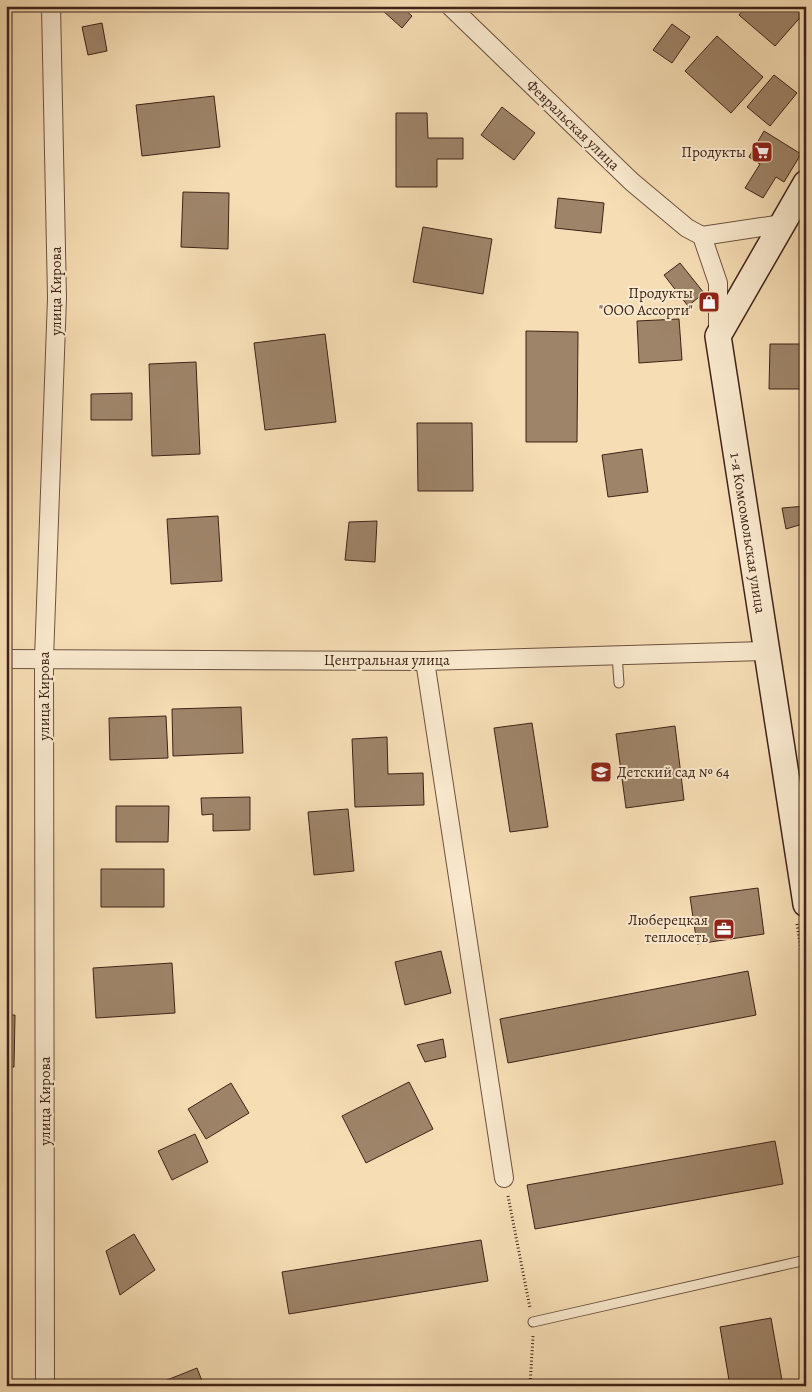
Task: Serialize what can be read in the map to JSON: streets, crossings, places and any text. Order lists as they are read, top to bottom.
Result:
{
  "streets": {
    "main road": ["1-я Комсомольская улица"],
    "street": ["Февральская улица", "улица Кирова", "Центральная улица"]
  },
  "crossings": [
    ["улица Кирова", "Центральная улица"],
    ["1-я Комсомольская улица", "Центральная улица"]
  ],
  "places": {
    "supermarket": ["Продукты"],
    "shop": ["Продукты \"ООО Ассорти\""],
    "school or university": ["Детский сад № 64"],
    "office": ["Люберецкая теплосеть"]
  }
}
